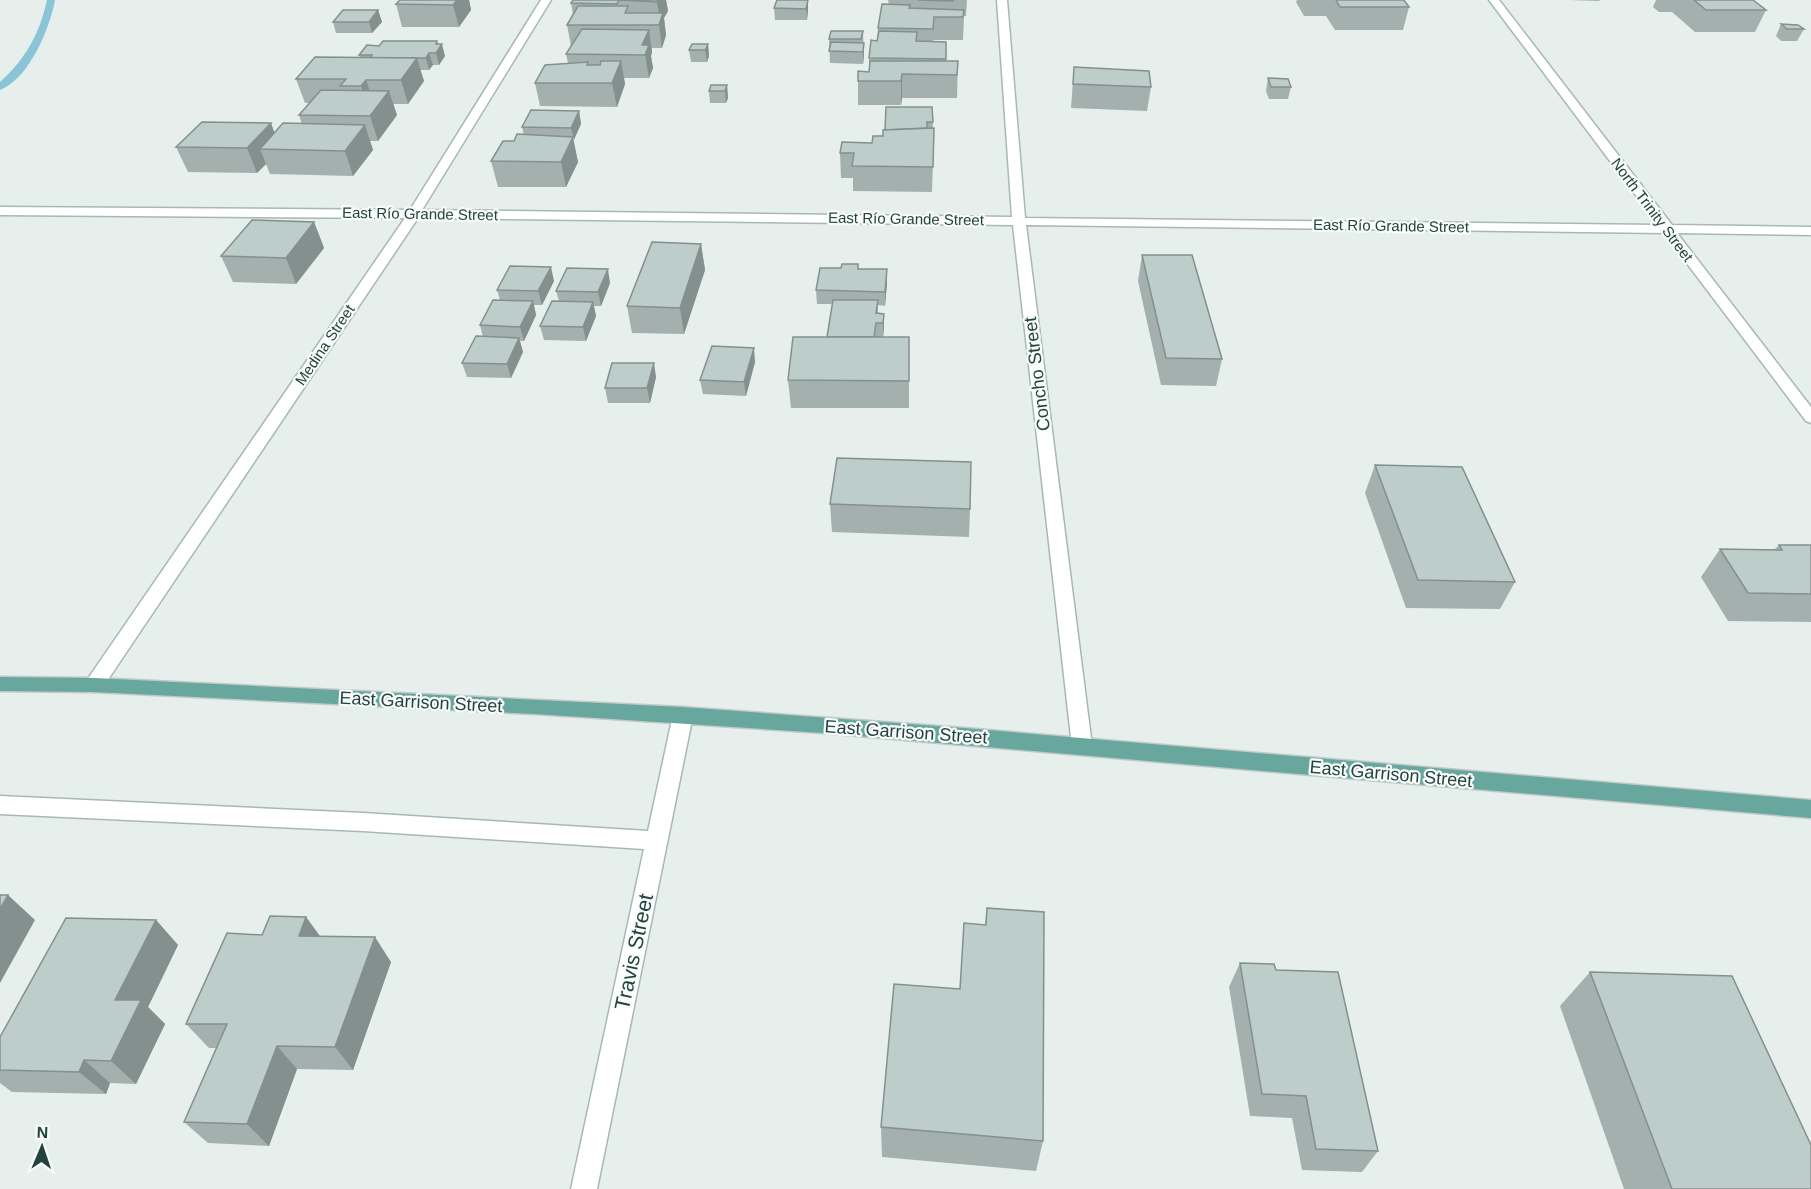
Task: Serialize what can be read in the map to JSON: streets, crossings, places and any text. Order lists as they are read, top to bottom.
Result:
{
  "streets": {
    "main road": ["East Garrison Street"],
    "street": [
      "North Trinity Street",
      "East Río Grande Street",
      "Medina Street",
      "Concho Street",
      "Travis Street"
    ]
  },
  "crossings": [
    ["North Trinity Street", "East Río Grande Street"],
    ["East Río Grande Street", "Medina Street"],
    ["East Río Grande Street", "Concho Street"],
    ["Medina Street", "East Garrison Street"],
    ["Concho Street", "East Garrison Street"],
    ["East Garrison Street", "Travis Street"]
  ],
  "north": "top"
}
